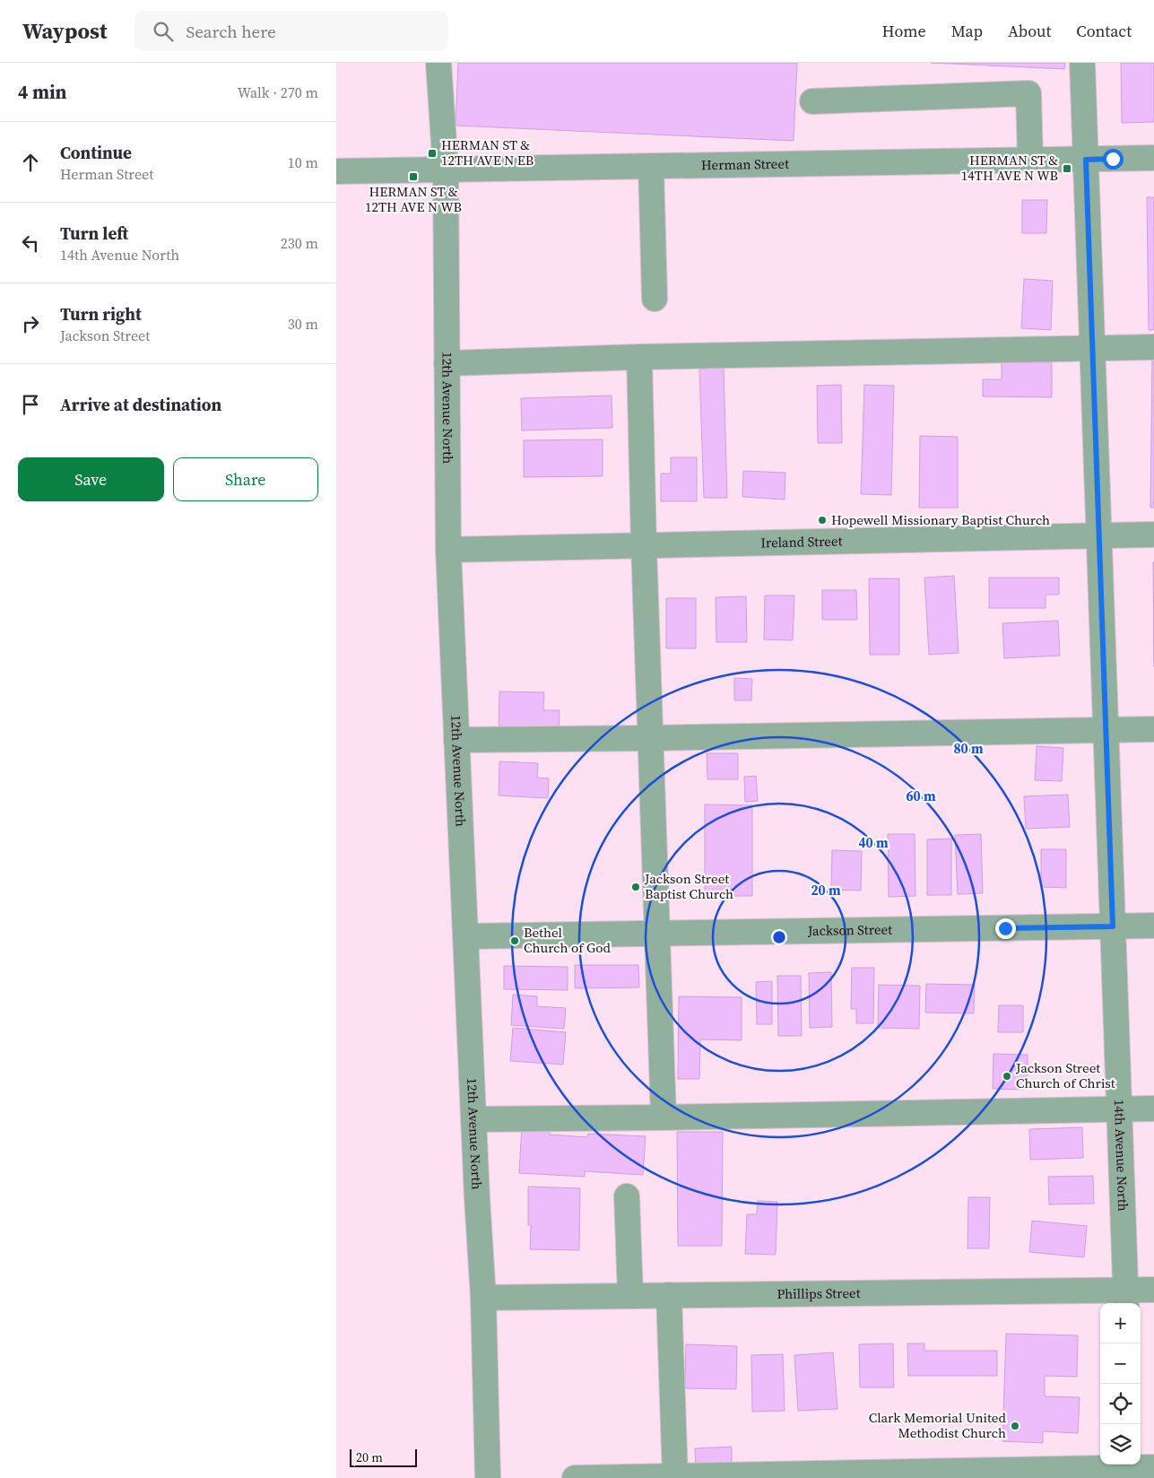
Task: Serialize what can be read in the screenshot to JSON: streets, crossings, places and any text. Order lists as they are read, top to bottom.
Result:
{
  "streets": {
    "street": [
      "Herman Street",
      "12th Avenue North",
      "Ireland Street",
      "Jackson Street",
      "14th Avenue North",
      "Phillips Street"
    ]
  },
  "crossings": [
    ["Herman Street", "12th Avenue North"],
    ["Herman Street", "14th Avenue North"],
    ["12th Avenue North", "Ireland Street"],
    ["12th Avenue North", "Jackson Street"],
    ["12th Avenue North", "Phillips Street"],
    ["Ireland Street", "14th Avenue North"],
    ["Jackson Street", "14th Avenue North"],
    ["14th Avenue North", "Phillips Street"]
  ],
  "places": {
    "transit": ["HERMAN ST & 12TH AVE N EB", "HERMAN ST & 14TH AVE N WB", "HERMAN ST & 12TH AVE N WB"],
    "other": [
      "Hopewell Missionary Baptist Church",
      "Jackson Street Baptist Church",
      "Bethel Church of God",
      "Jackson Street Church of Christ",
      "Clark Memorial United Methodist Church"
    ]
  },
  "scale_bar": "20 m",
  "page": {
    "header": "Waypost",
    "search": "Search here",
    "nav": [
      "Home",
      "Map",
      "About",
      "Contact"
    ],
    "heading": ["4 min", "Walk · 270 m"],
    "list": [
      ["Continue", "Herman Street", "10 m"],
      ["Turn left", "14th Avenue North", "230 m"],
      ["Turn right", "Jackson Street", "30 m"],
      "Arrive at destination"
    ],
    "buttons": ["Save", "Share"],
    "map_buttons": ["+", "−"],
    "scale": "20 m"
  },
  "rings": [
    "80 m",
    "60 m",
    "40 m",
    "20 m"
  ]
}
